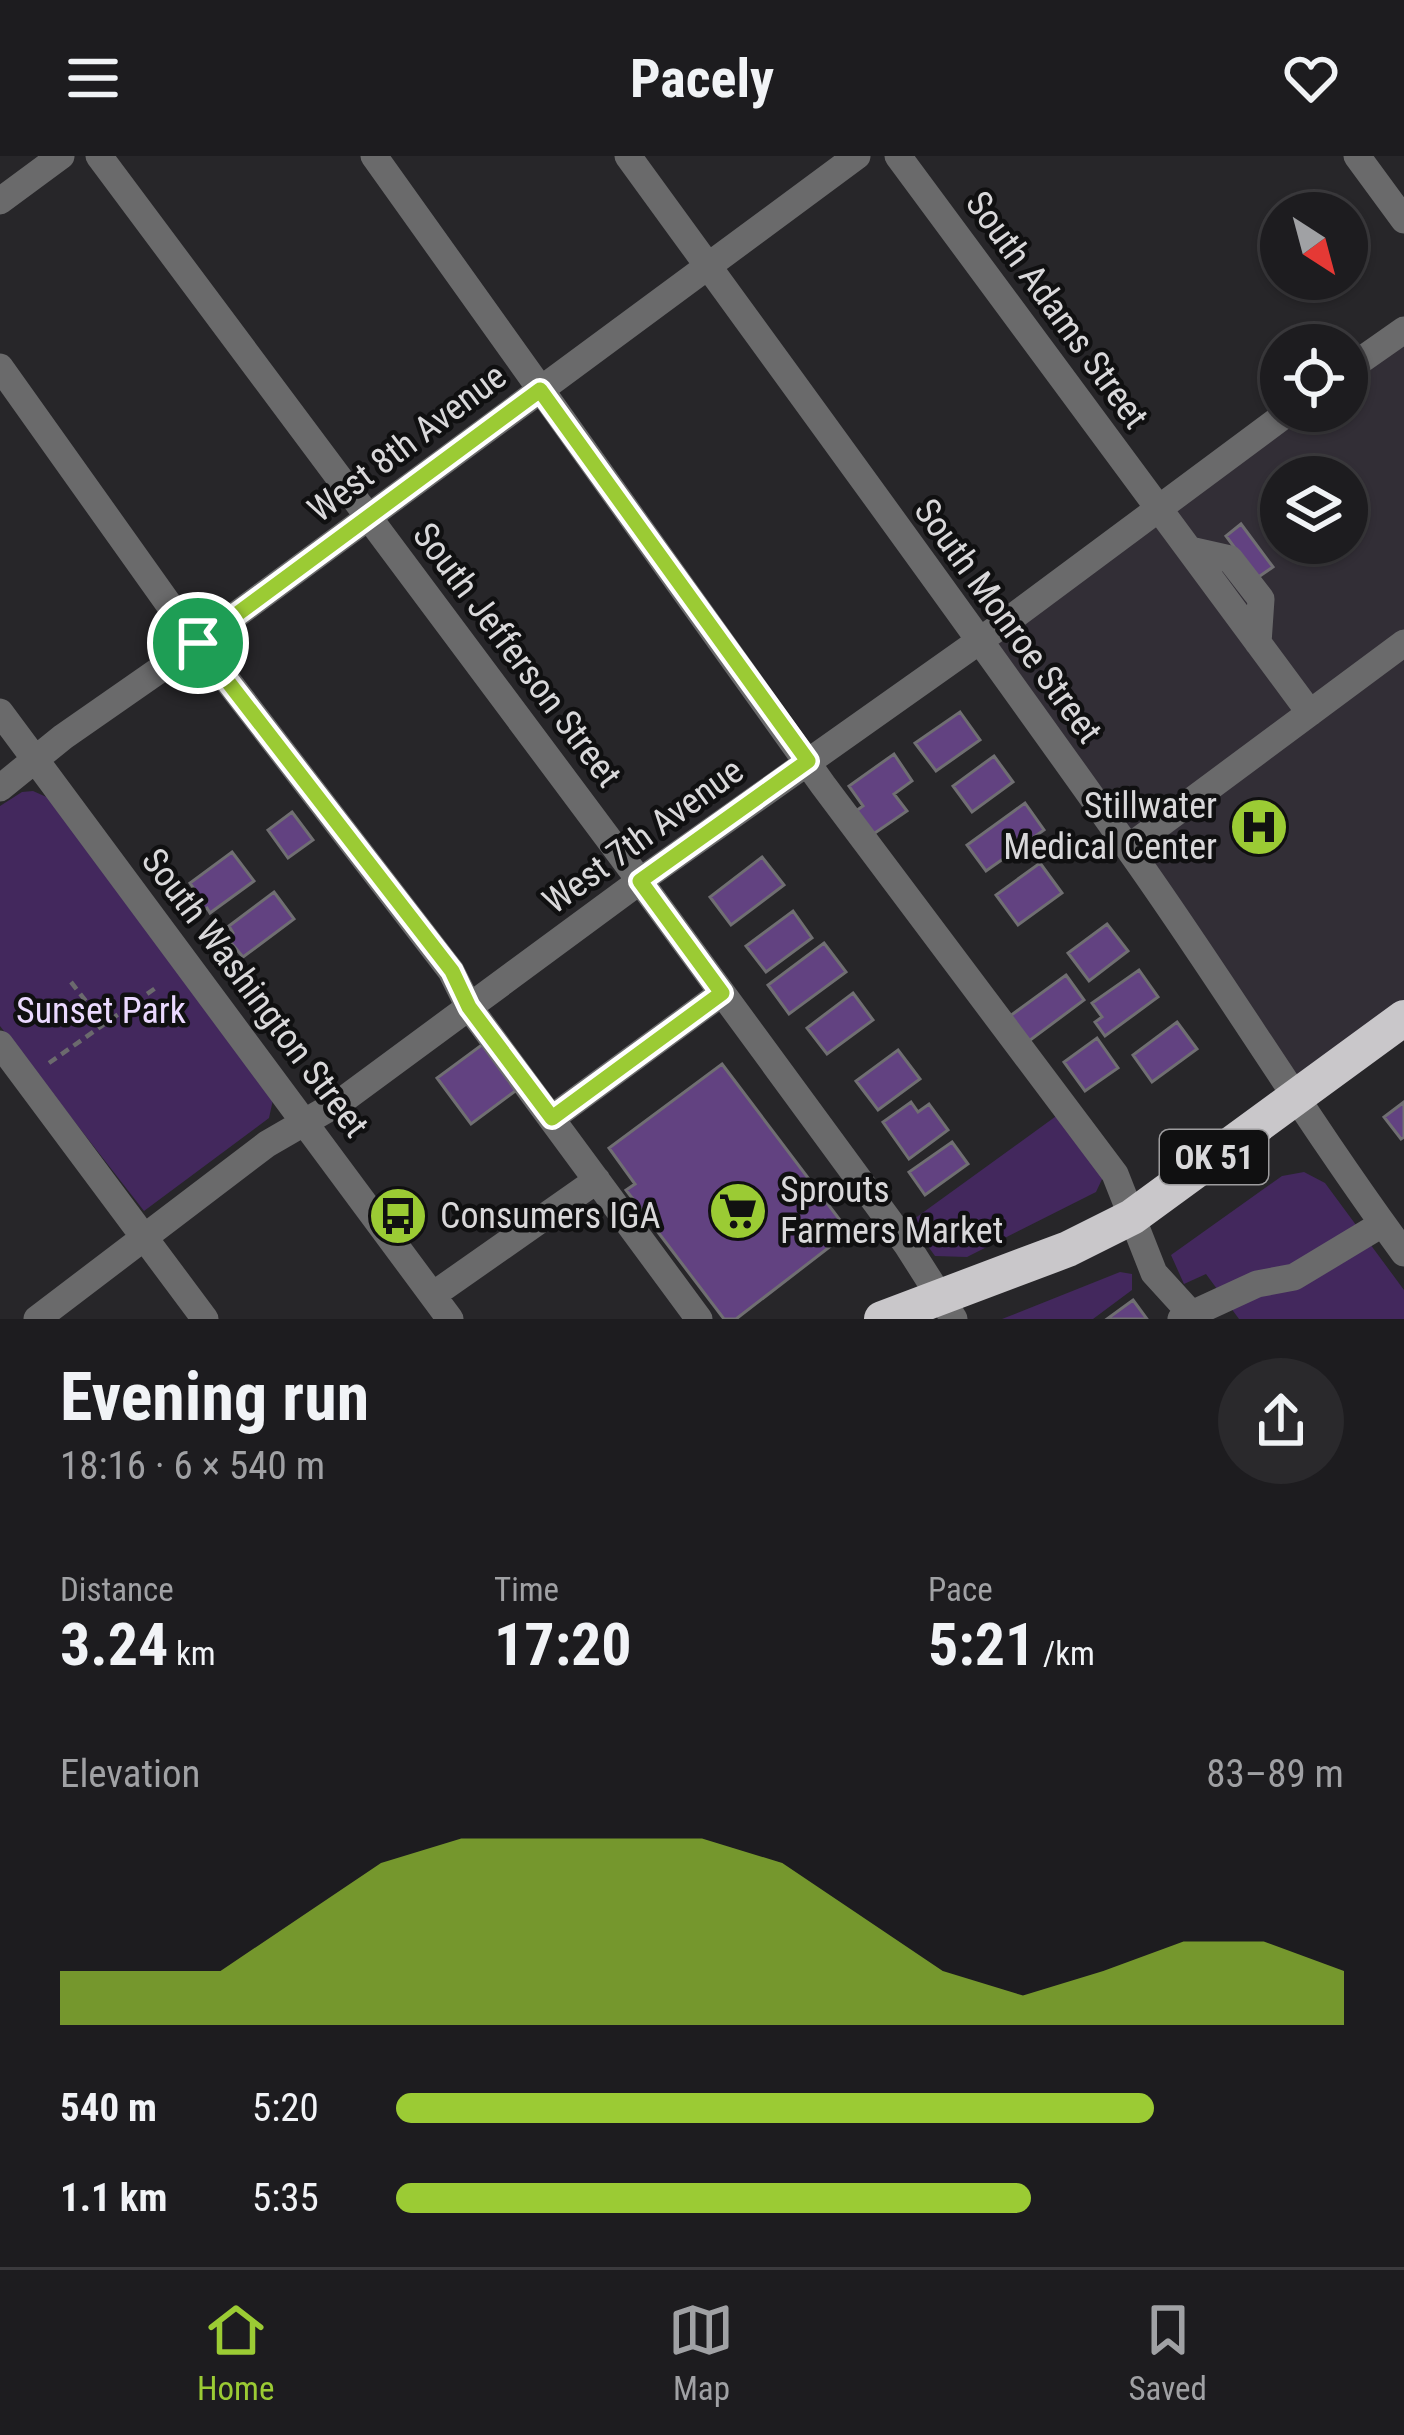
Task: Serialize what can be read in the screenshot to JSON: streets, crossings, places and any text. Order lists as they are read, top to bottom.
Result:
{
  "streets": {
    "highway": ["OK 51"],
    "street": [
      "South Adams Street",
      "West 8th Avenue",
      "South Monroe Street",
      "South Jefferson Street",
      "West 7th Avenue",
      "South Washington Street"
    ]
  },
  "crossings": [
    ["South Adams Street", "West 7th Avenue"],
    ["West 8th Avenue", "South Monroe Street"],
    ["West 8th Avenue", "South Jefferson Street"],
    ["West 8th Avenue", "South Washington Street"],
    ["South Monroe Street", "West 7th Avenue"],
    ["South Monroe Street", "OK 51"],
    ["South Jefferson Street", "West 7th Avenue"],
    ["South Jefferson Street", "OK 51"],
    ["West 7th Avenue", "South Washington Street"]
  ],
  "parks": ["Sunset Park"],
  "places": {
    "hospital": ["Stillwater Medical Center"],
    "supermarket": ["Sprouts Farmers Market"],
    "bus stop": ["Consumers IGA"]
  },
  "north": "bottom right",
  "page": {
    "header": "Pacely",
    "heading": ["Evening run", "18:16 · 6 × 540 m"],
    "stats": [
      ["Distance", "3.24 km"],
      ["Time", "17:20"],
      ["Pace", "5:21 /km"]
    ],
    "chart": ["Elevation", "83–89 m"],
    "list": [
      {
        "name": "540 m",
        "note": "5:20"
      },
      {
        "name": "1.1 km",
        "note": "5:35"
      }
    ],
    "tabs": ["Home", "Map", "Saved"]
  }
}
